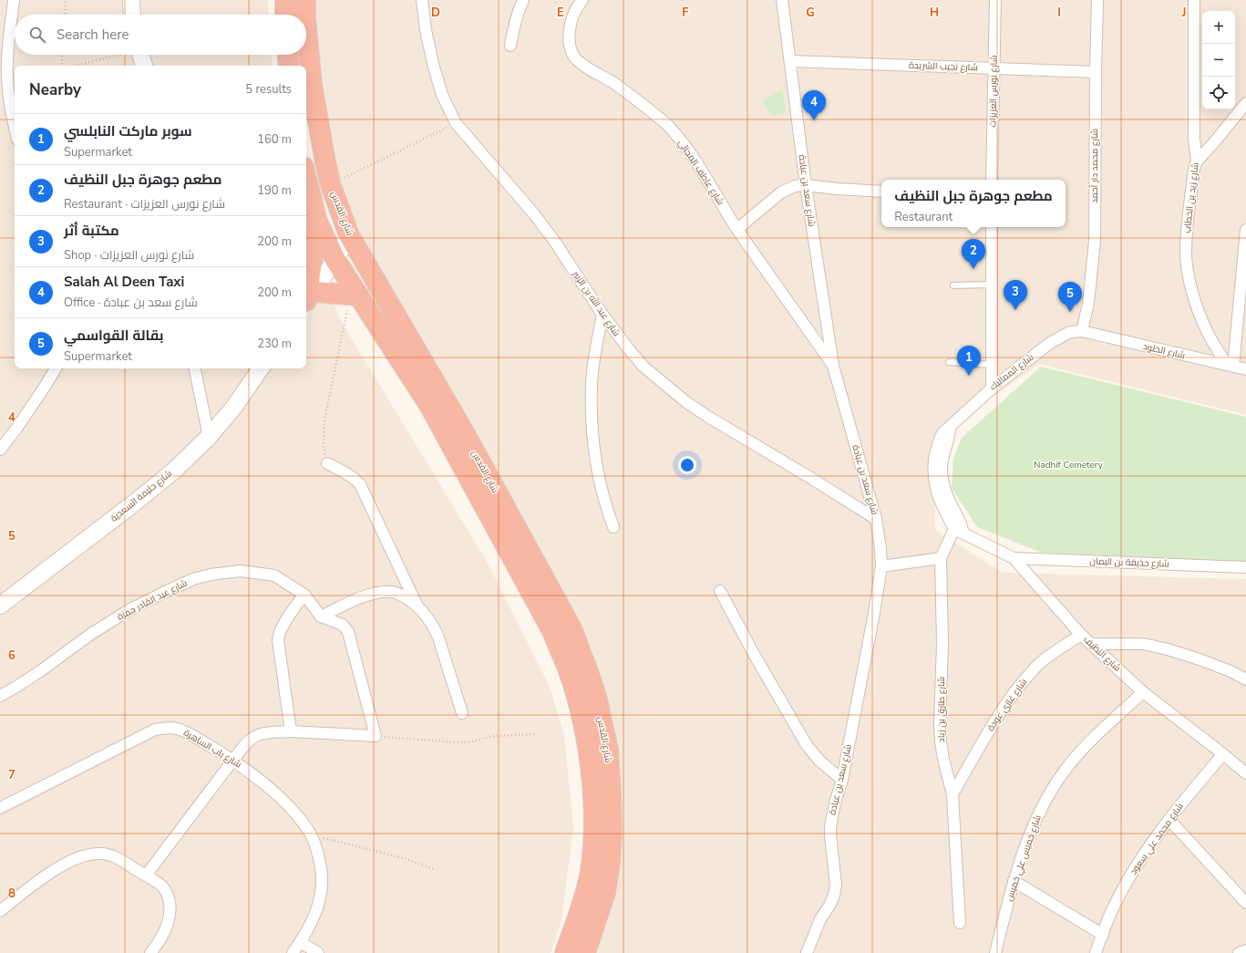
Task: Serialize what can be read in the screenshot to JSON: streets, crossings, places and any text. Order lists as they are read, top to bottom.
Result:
{
  "streets": {
    "highway": ["شارع القدس"],
    "street": [
      "شارع نجيب الشريدة",
      "شارع نورس العزيزات",
      "شارع محمد دار أحمد",
      "شارع عاطف المجالي",
      "شارع سعد بن عبادة",
      "شارع زيد بن الخطاب",
      "شارع عبد الله بن الزبير",
      "شارع الخلود",
      "شارع المماليك",
      "شارع حليمة السعدية",
      "شارع حذيفة بن اليمان",
      "شارع عبد القادر حمزة",
      "شارع النظيف",
      "شارع غازي عودة",
      "شارع طارق بن زياد",
      "شارع باب الساهرة",
      "شارع محمد علي سعود",
      "شارع خميس علي خميس"
    ]
  },
  "crossings": [
    ["شارع نجيب الشريدة", "شارع نورس العزيزات"],
    ["شارع نجيب الشريدة", "شارع محمد دار أحمد"],
    ["شارع نجيب الشريدة", "شارع سعد بن عبادة"],
    ["شارع محمد دار أحمد", "شارع الخلود"],
    ["شارع محمد دار أحمد", "شارع المماليك"],
    ["شارع عاطف المجالي", "شارع سعد بن عبادة"],
    ["شارع سعد بن عبادة", "شارع عبد الله بن الزبير"],
    ["شارع زيد بن الخطاب", "شارع الخلود"],
    ["شارع الخلود", "شارع المماليك"],
    ["شارع المماليك", "شارع النظيف"],
    ["شارع المماليك", "شارع طارق بن زياد"],
    ["شارع حذيفة بن اليمان", "شارع النظيف"],
    ["شارع النظيف", "شارع غازي عودة"],
    ["شارع النظيف", "شارع طارق بن زياد"],
    ["شارع النظيف", "شارع محمد علي سعود"],
    ["شارع النظيف", "شارع خميس علي خميس"],
    ["شارع غازي عودة", "شارع طارق بن زياد"]
  ],
  "parks": ["Nadhif Cemetery"],
  "page": {
    "map_buttons": ["+", "−"],
    "search": "Search here",
    "heading": ["Nearby", "5 results"],
    "pins": [
      "4",
      "2",
      "3",
      "5",
      "1"
    ],
    "list": [
      {
        "mark": "1",
        "name": "سوبر ماركت النابلسي",
        "note": "Supermarket",
        "value": "160 m"
      },
      {
        "mark": "2",
        "name": "مطعم جوهرة جبل النظيف",
        "note": "Restaurant · شارع نورس العزيزات",
        "value": "190 m"
      },
      {
        "mark": "3",
        "name": "مكتبة أثر",
        "note": "Shop · شارع نورس العزيزات",
        "value": "200 m"
      },
      {
        "mark": "4",
        "name": "Salah Al Deen Taxi",
        "note": "Office · شارع سعد بن عبادة",
        "value": "200 m"
      },
      {
        "mark": "5",
        "name": "بقالة القواسمي",
        "note": "Supermarket",
        "value": "230 m"
      }
    ],
    "popup": ["مطعم جوهرة جبل النظيف", "Restaurant"]
  },
  "grid": {
    "columns": [
      "D",
      "E",
      "F",
      "G",
      "H",
      "I",
      "J"
    ],
    "rows": [
      "4",
      "5",
      "6",
      "7",
      "8"
    ]
  }
}
